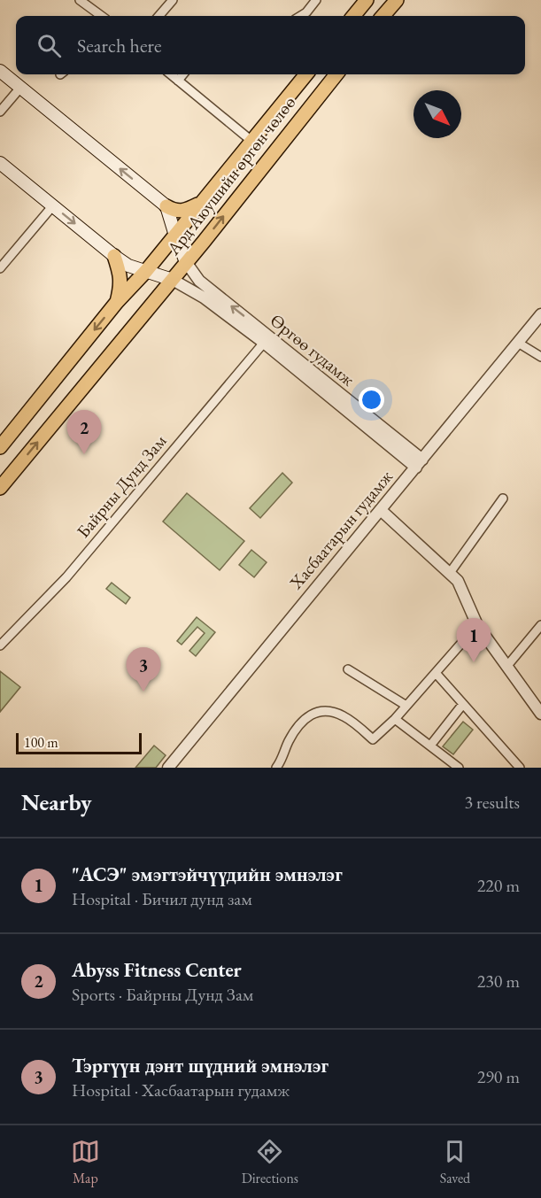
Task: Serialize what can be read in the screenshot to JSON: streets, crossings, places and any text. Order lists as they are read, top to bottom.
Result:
{
  "streets": {
    "main road": ["Ард Аюушийн өргөн чөлөө"],
    "street": ["Өргөө гудамж", "Байрны Дунд Зам", "Хасбаатарын гудамж"]
  },
  "crossings": [
    ["Ард Аюушийн өргөн чөлөө", "Өргөө гудамж"],
    ["Өргөө гудамж", "Байрны Дунд Зам"],
    ["Өргөө гудамж", "Хасбаатарын гудамж"]
  ],
  "scale_bar": "100 m",
  "north": "bottom right",
  "page": {
    "search": "Search here",
    "pins": ["2", "1", "3"],
    "scale": "100 m",
    "heading": ["Nearby", "3 results"],
    "list": [
      {
        "mark": "1",
        "name": "\"АСЭ\" эмэгтэйчүүдийн эмнэлэг",
        "note": "Hospital · Бичил дунд зам",
        "value": "220 m"
      },
      {
        "mark": "2",
        "name": "Abyss Fitness Center",
        "note": "Sports · Байрны Дунд Зам",
        "value": "230 m"
      },
      {
        "mark": "3",
        "name": "Тэргүүн дэнт шүдний эмнэлэг",
        "note": "Hospital · Хасбаатарын гудамж",
        "value": "290 m"
      }
    ],
    "nav": ["Map", "Directions", "Saved"]
  }
}
